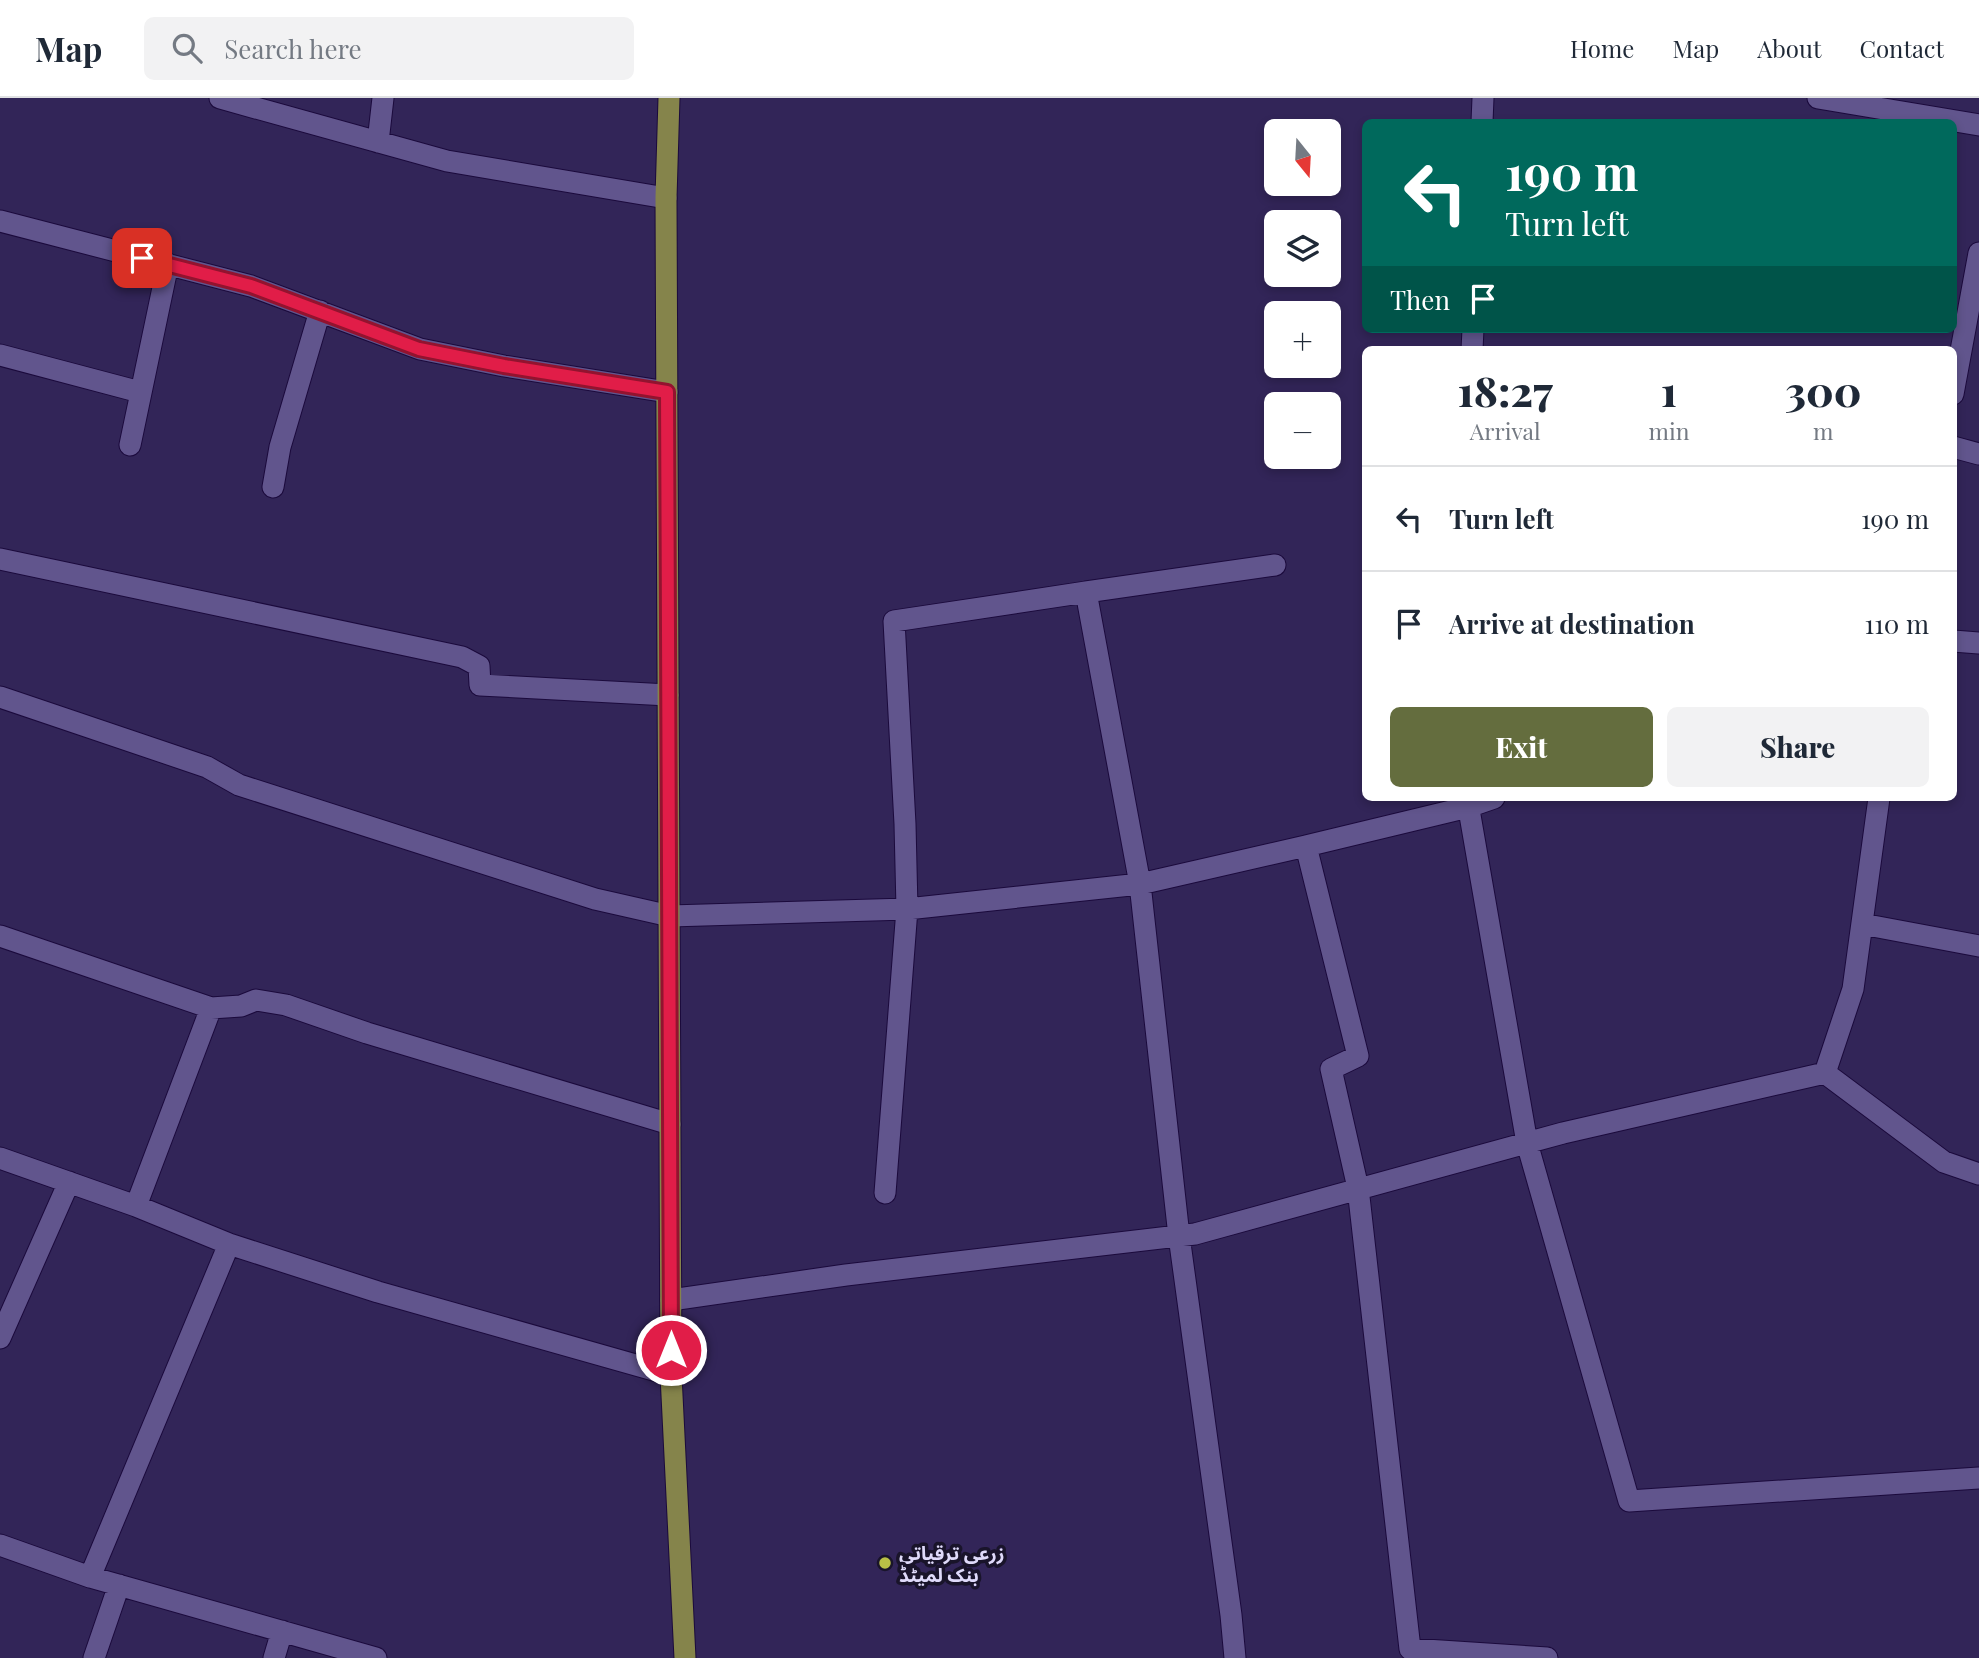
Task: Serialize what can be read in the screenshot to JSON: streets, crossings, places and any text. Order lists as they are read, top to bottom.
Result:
{
  "places": ["زرعی ترقیاتی بنک لمیٹڈ"],
  "north": "bottom",
  "page": {
    "header": "Map",
    "search": "Search here",
    "nav": [
      "Home",
      "Map",
      "About",
      "Contact"
    ],
    "map_buttons": ["+", "−"],
    "turn": ["190 m", "Turn left"],
    "then": "Then",
    "eta": [
      "18:27",
      "Arrival",
      "1",
      "min",
      "300",
      "m"
    ],
    "list": [
      {
        "name": "Turn left",
        "value": "190 m"
      },
      {
        "name": "Arrive at destination",
        "value": "110 m"
      }
    ],
    "buttons": ["Exit", "Share"]
  }
}
